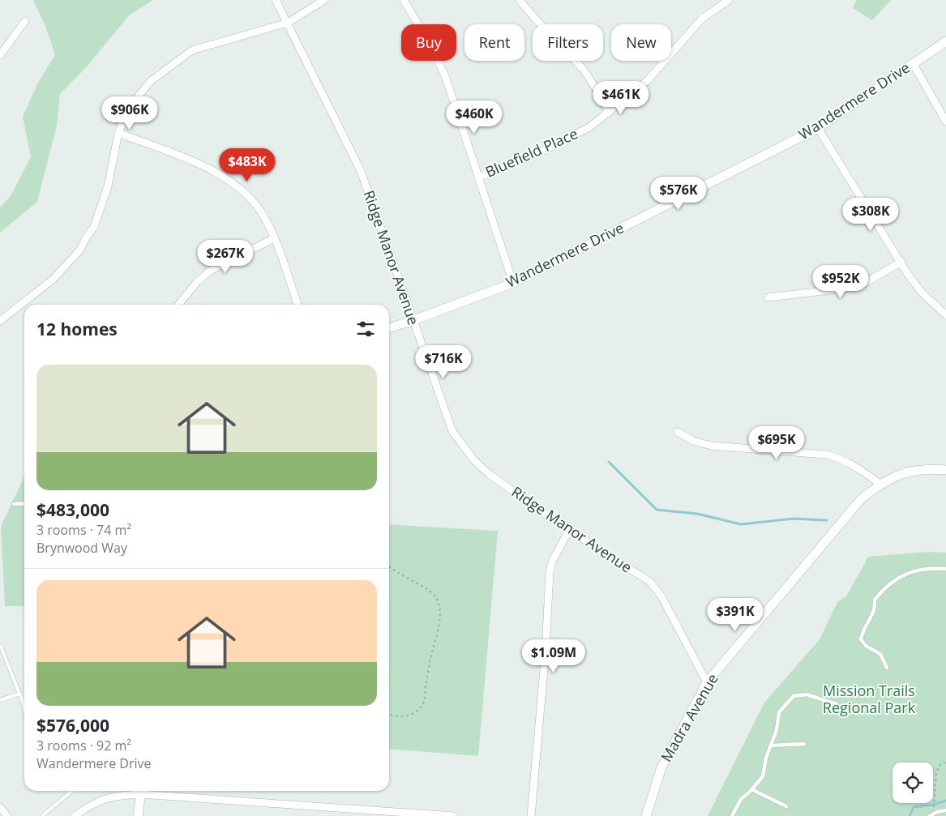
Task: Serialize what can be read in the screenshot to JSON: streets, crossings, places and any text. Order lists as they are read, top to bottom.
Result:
{
  "streets": {
    "street": [
      "Wandermere Drive",
      "Bluefield Place",
      "Ridge Manor Avenue",
      "Madra Avenue"
    ]
  },
  "crossings": [
    ["Wandermere Drive", "Ridge Manor Avenue"],
    ["Ridge Manor Avenue", "Madra Avenue"]
  ],
  "parks": ["Mission Trails Regional Park"],
  "page": {
    "chip": [
      "Buy",
      "Rent",
      "Filters",
      "New"
    ],
    "price": [
      "$461K",
      "$906K",
      "$460K",
      "$483K",
      "$576K",
      "$308K",
      "$267K",
      "$952K",
      "$716K",
      "$695K",
      "$391K",
      "$1.09M"
    ],
    "heading": "12 homes",
    "list": [
      {
        "name": "$483,000",
        "note": "3 rooms · 74 m² · Brynwood Way"
      },
      {
        "name": "$576,000",
        "note": "3 rooms · 92 m² · Wandermere Drive"
      }
    ]
  }
}
